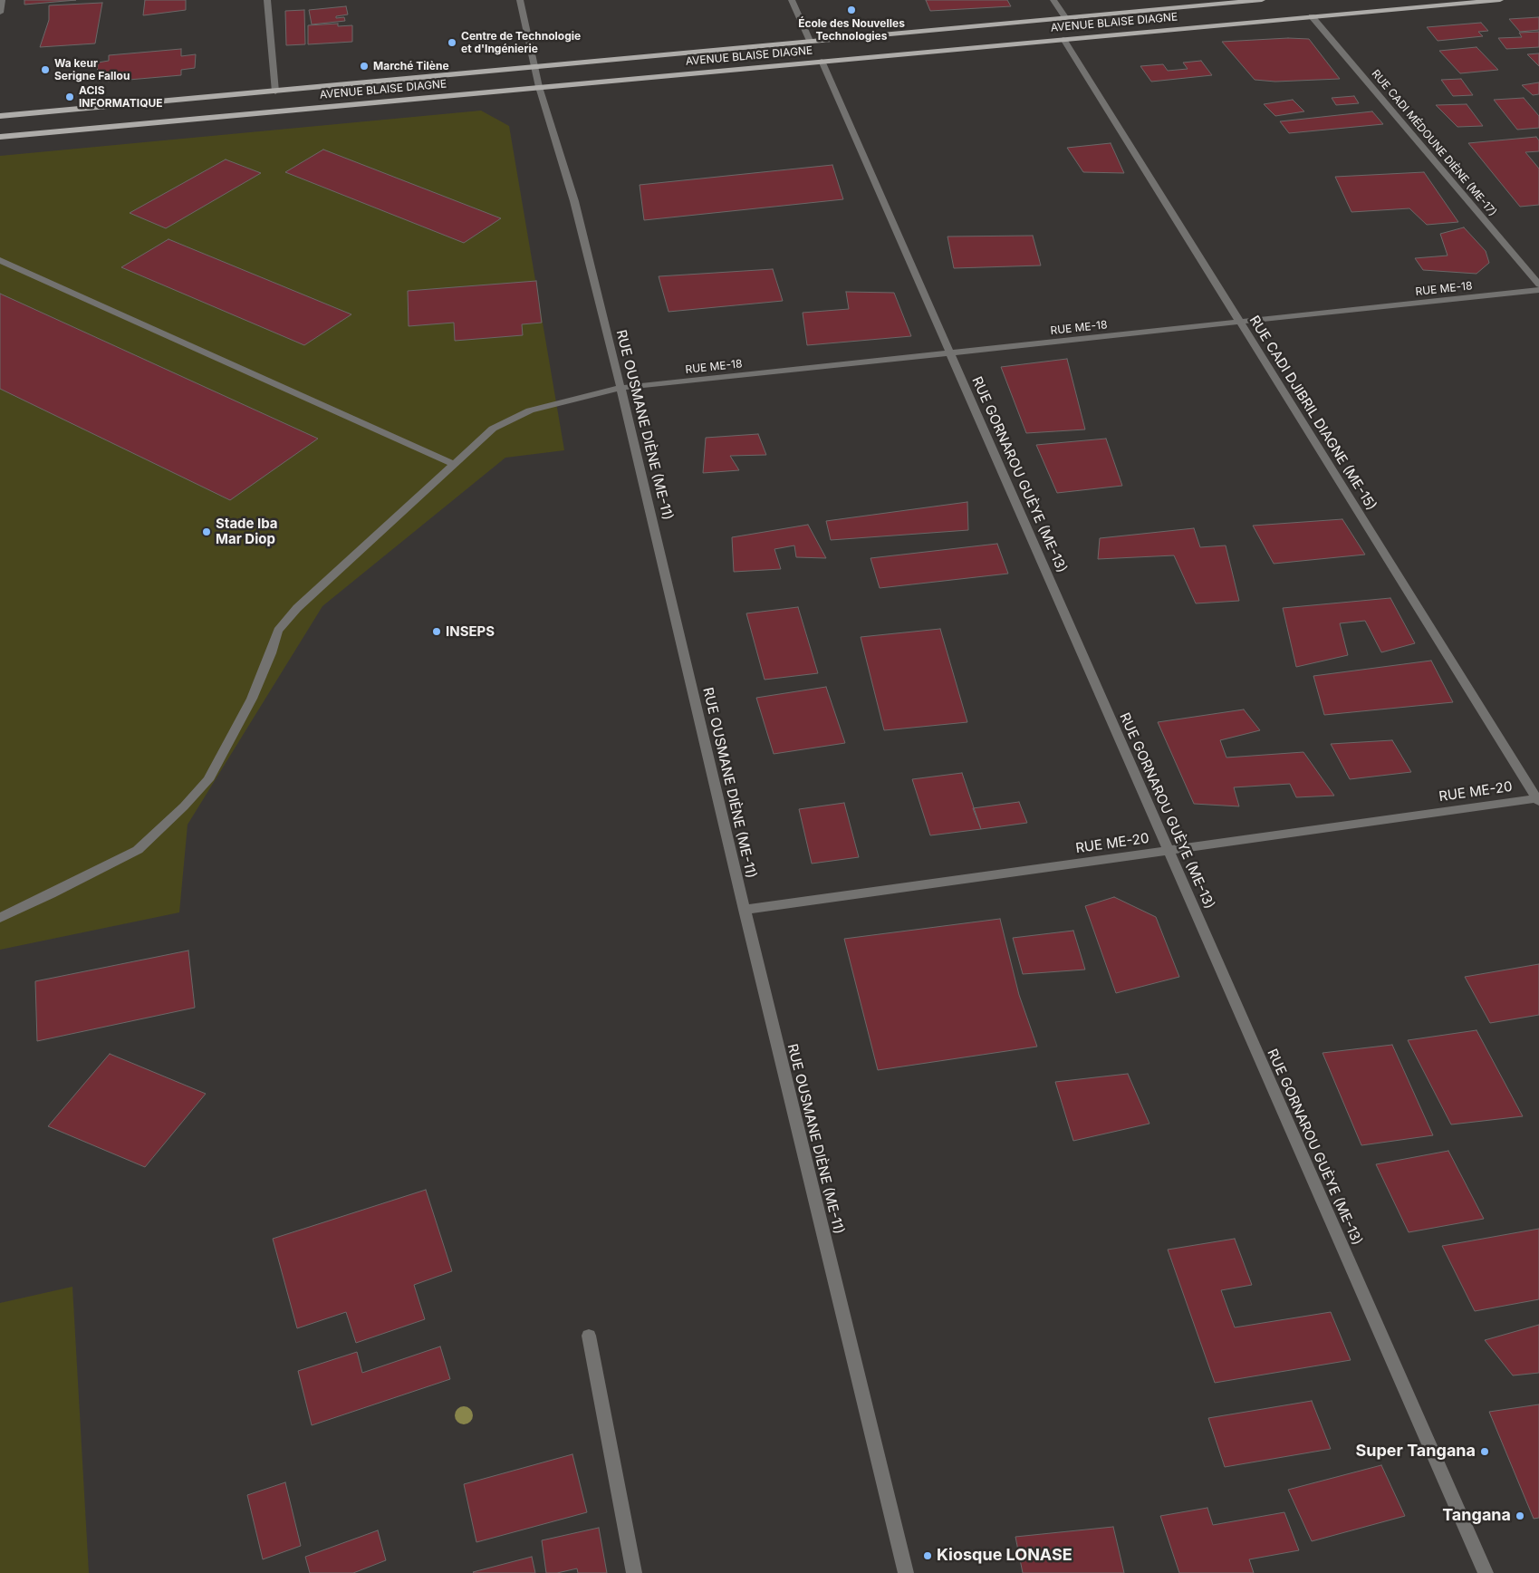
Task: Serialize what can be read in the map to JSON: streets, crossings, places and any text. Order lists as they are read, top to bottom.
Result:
{
  "streets": {
    "main road": ["AVENUE BLAISE DIAGNE"],
    "street": [
      "RUE CADI MÉDOUNE DIÈNE (ME-17)",
      "RUE ME-18",
      "RUE CADI DJIBRIL DIAGNE (ME-15)",
      "RUE OUSMANE DIÈNE (ME-11)",
      "RUE GORNAROU GUÈYE (ME-13)",
      "RUE ME-20"
    ]
  },
  "crossings": [
    ["AVENUE BLAISE DIAGNE", "RUE CADI MÉDOUNE DIÈNE (ME-17)"],
    ["AVENUE BLAISE DIAGNE", "RUE CADI DJIBRIL DIAGNE (ME-15)"],
    ["AVENUE BLAISE DIAGNE", "RUE OUSMANE DIÈNE (ME-11)"],
    ["AVENUE BLAISE DIAGNE", "RUE GORNAROU GUÈYE (ME-13)"],
    ["RUE ME-18", "RUE CADI DJIBRIL DIAGNE (ME-15)"],
    ["RUE ME-18", "RUE OUSMANE DIÈNE (ME-11)"],
    ["RUE ME-18", "RUE GORNAROU GUÈYE (ME-13)"],
    ["RUE CADI DJIBRIL DIAGNE (ME-15)", "RUE ME-20"],
    ["RUE OUSMANE DIÈNE (ME-11)", "RUE ME-20"],
    ["RUE GORNAROU GUÈYE (ME-13)", "RUE ME-20"]
  ],
  "places": [
    "École des Nouvelles Technologies",
    "Centre de Technologie et d'Ingénierie",
    "Marché Tilène",
    "Wa keur Serigne Fallou",
    "ACIS INFORMATIQUE",
    "Stade Iba Mar Diop",
    "INSEPS",
    "Super Tangana",
    "Tangana",
    "Kiosque LONASE"
  ]
}
